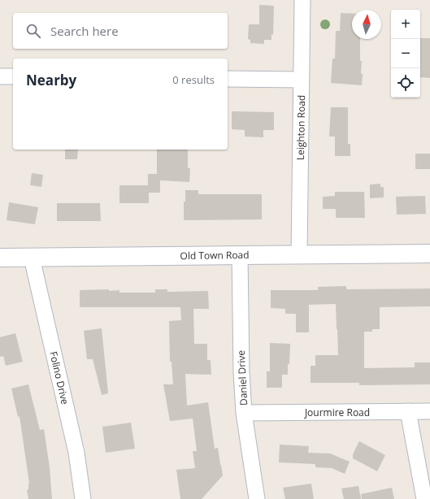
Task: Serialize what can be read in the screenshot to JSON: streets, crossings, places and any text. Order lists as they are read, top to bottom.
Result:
{
  "streets": {
    "main road": ["Old Town Road"],
    "street": [
      "Leighton Road",
      "Folino Drive",
      "Daniel Drive",
      "Jourmire Road"
    ]
  },
  "crossings": [
    ["Leighton Road", "Old Town Road"],
    ["Old Town Road", "Folino Drive"],
    ["Old Town Road", "Daniel Drive"],
    ["Daniel Drive", "Jourmire Road"]
  ],
  "north": "top",
  "page": {
    "map_buttons": ["+", "−"],
    "search": "Search here",
    "heading": ["Nearby", "0 results"]
  }
}
